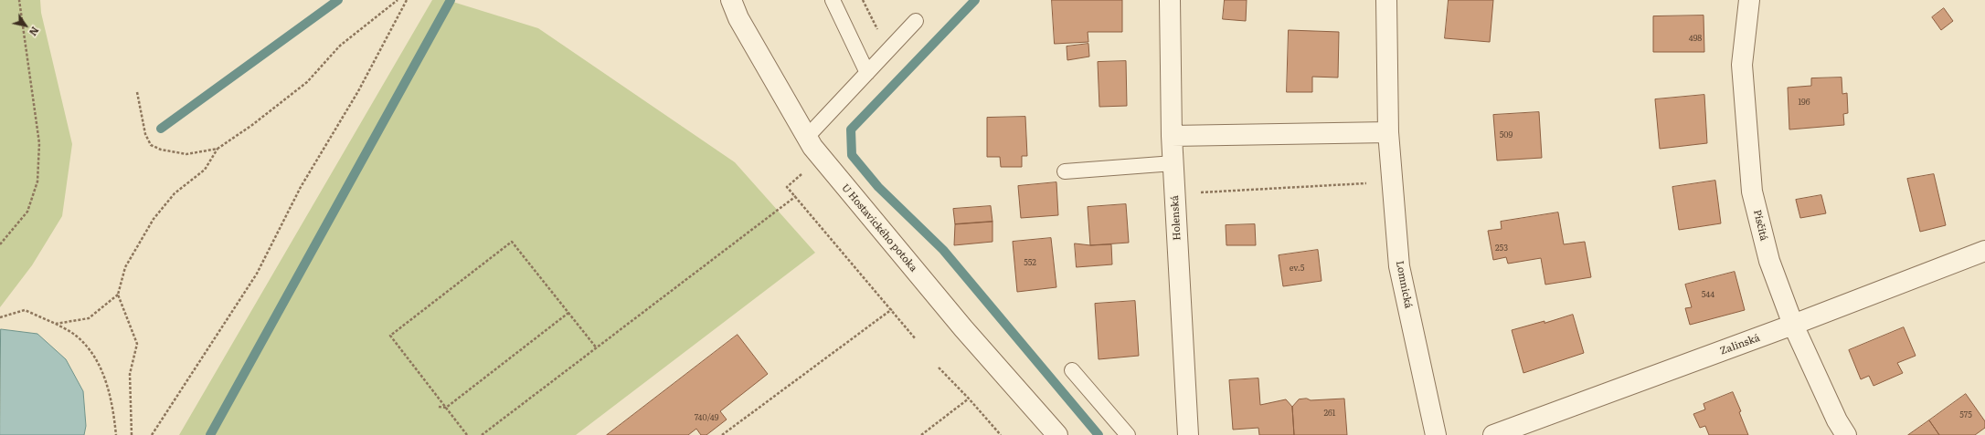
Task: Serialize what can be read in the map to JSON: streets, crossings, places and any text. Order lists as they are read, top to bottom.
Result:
{
  "streets": {
    "street": [
      "Holenská",
      "Písčitá",
      "U Hostavického potoka",
      "Lomnická",
      "Zalinská"
    ]
  },
  "crossings": [
    ["Písčitá", "Zalinská"]
  ],
  "house_numbers": [
    "498",
    "196",
    "509",
    "253",
    "552",
    "ev.5",
    "544",
    "261",
    "575",
    "740/49"
  ],
  "north": "bottom right"
}
